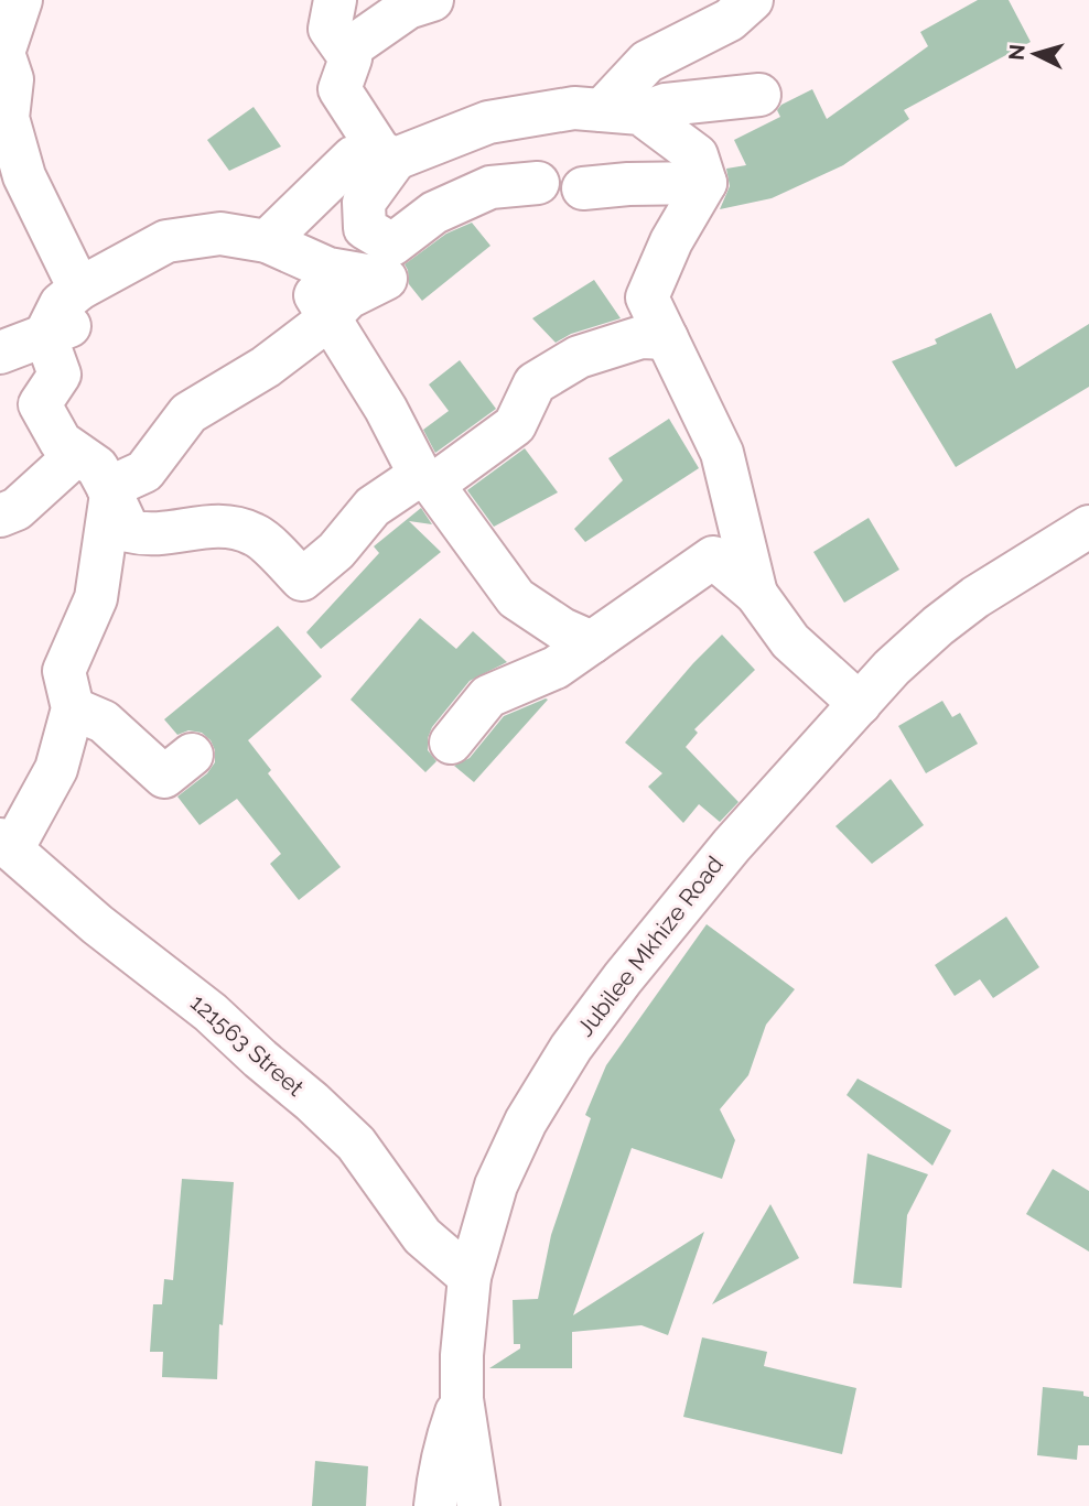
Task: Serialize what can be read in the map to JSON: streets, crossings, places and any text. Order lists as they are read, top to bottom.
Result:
{
  "streets": {
    "street": ["Jubilee Mkhize Road", "121563 Street"]
  },
  "crossings": [
    ["Jubilee Mkhize Road", "121563 Street"]
  ],
  "north": "left"
}
